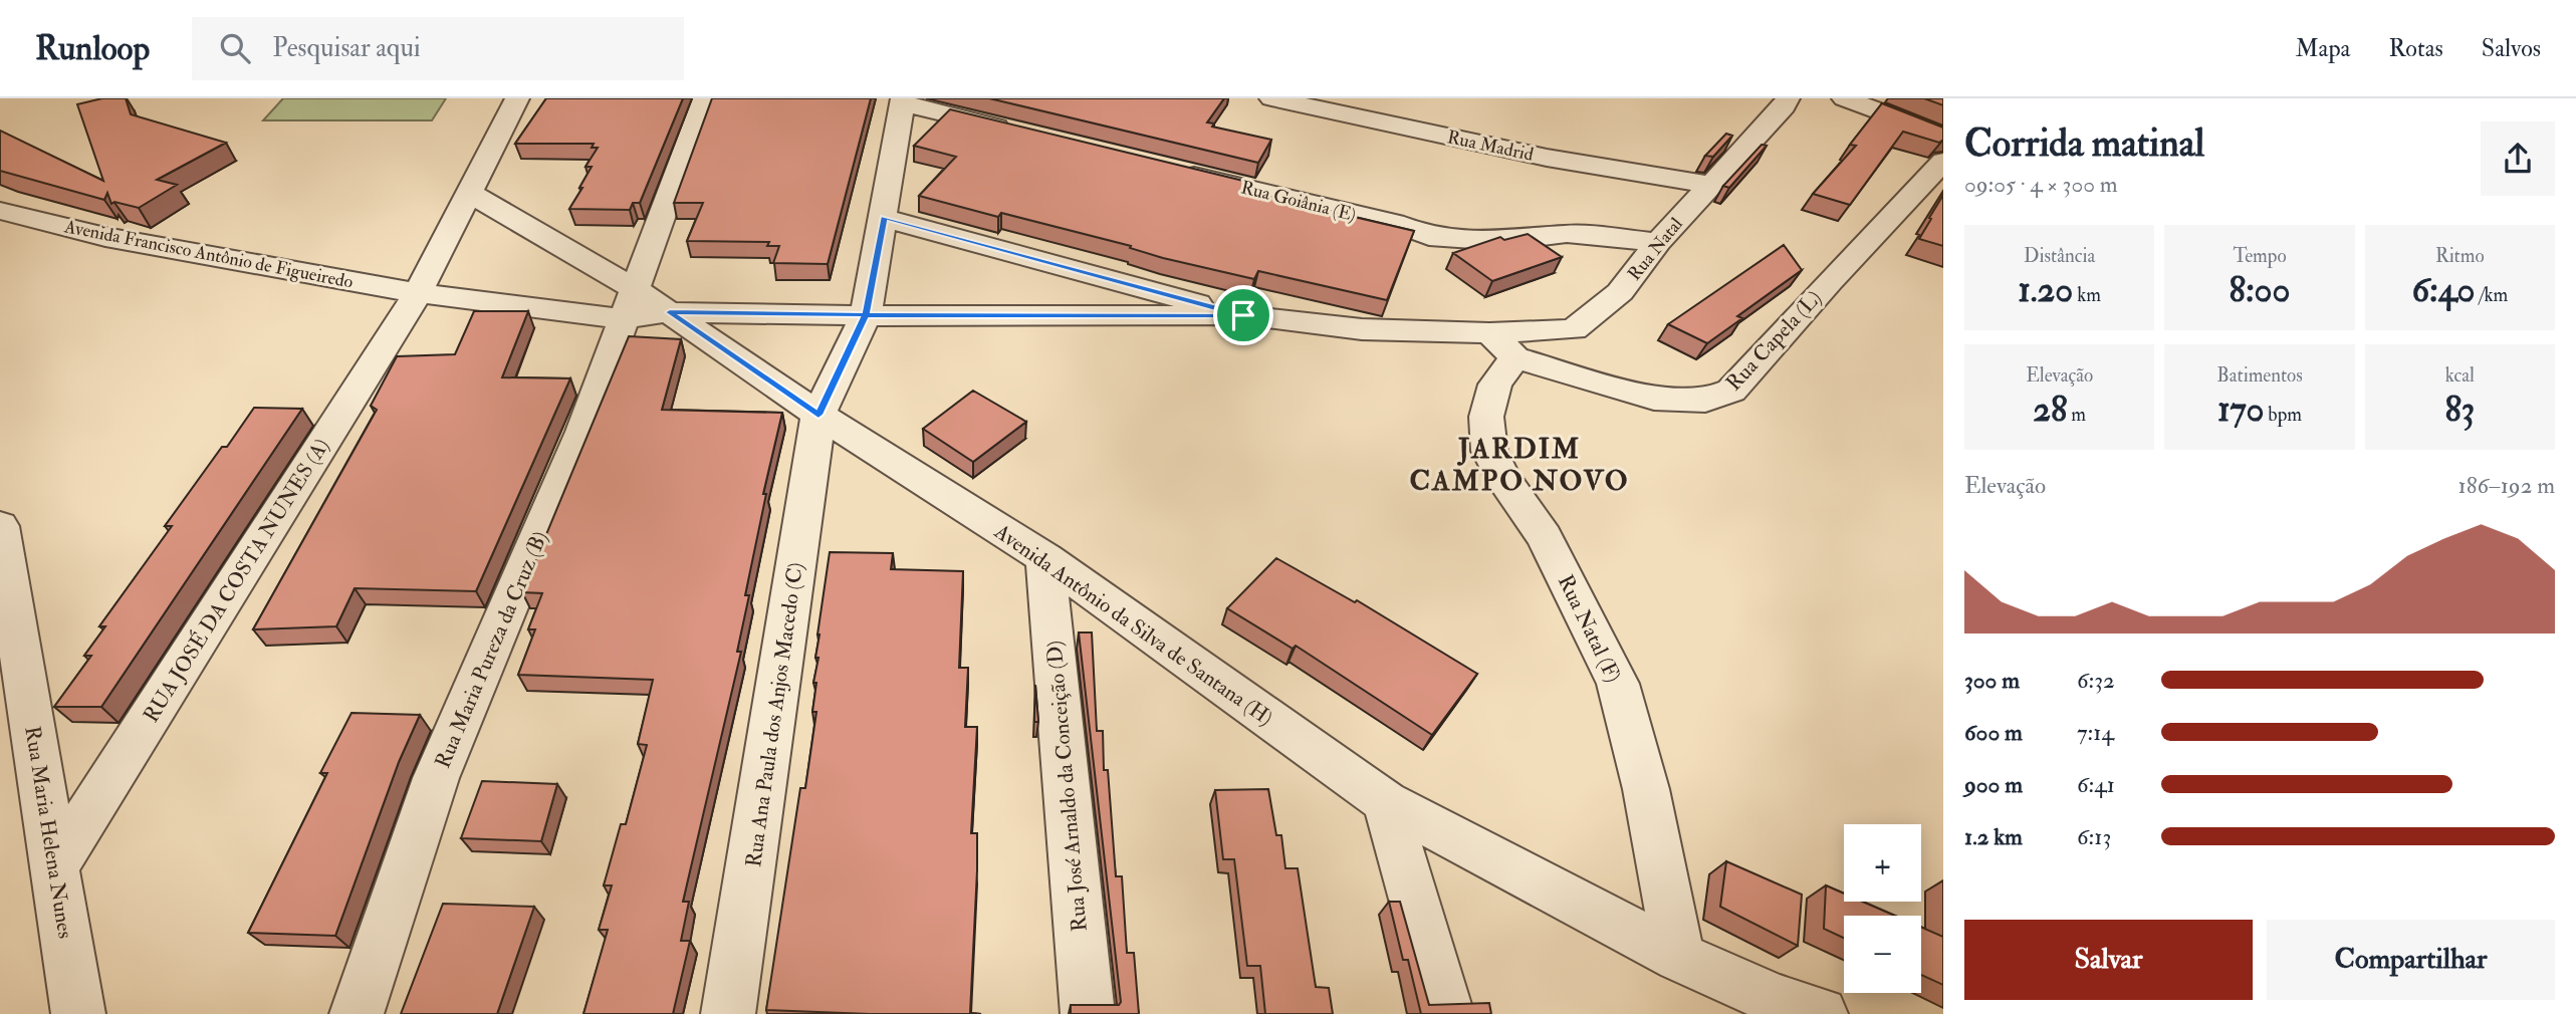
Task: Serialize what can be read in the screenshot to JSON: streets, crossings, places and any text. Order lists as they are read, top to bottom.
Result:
{
  "streets": {
    "street": [
      "Rua Madrid",
      "Rua Goiânia (E)",
      "Rua Natal",
      "Avenida Francisco Antônio de Figueiredo",
      "Rua Capela (L)",
      "RUA JOSÉ DA COSTA NUNES (A)",
      "Avenida Antônio da Silva de Santana (H)",
      "Rua Natal (F)",
      "Rua Maria Pureza da Cruz (B)",
      "Rua Ana Paula dos Anjos Macedo (C)",
      "Rua José Arnaldo da Conceição (D)",
      "Rua Maria Helena Nunes"
    ]
  },
  "crossings": [
    ["Rua Madrid", "Rua Natal"],
    ["Rua Goiânia (E)", "Rua Natal"],
    ["Rua Natal", "Rua Capela (L)"],
    ["Rua Natal", "Rua Natal (F)"],
    ["Avenida Francisco Antônio de Figueiredo", "RUA JOSÉ DA COSTA NUNES (A)"],
    ["Avenida Francisco Antônio de Figueiredo", "Avenida Antônio da Silva de Santana (H)"],
    ["Avenida Francisco Antônio de Figueiredo", "Rua Maria Pureza da Cruz (B)"],
    ["Avenida Francisco Antônio de Figueiredo", "Rua Ana Paula dos Anjos Macedo (C)"],
    ["Rua Capela (L)", "Rua Natal (F)"],
    ["RUA JOSÉ DA COSTA NUNES (A)", "Rua Maria Helena Nunes"],
    ["Avenida Antônio da Silva de Santana (H)", "Rua Natal (F)"],
    ["Avenida Antônio da Silva de Santana (H)", "Rua Ana Paula dos Anjos Macedo (C)"],
    ["Avenida Antônio da Silva de Santana (H)", "Rua José Arnaldo da Conceição (D)"]
  ],
  "districts": ["JARDIM CAMPO NOVO"],
  "page": {
    "header": "Runloop",
    "search": "Pesquisar aqui",
    "nav": ["Mapa", "Rotas", "Salvos"],
    "heading": ["Corrida matinal", "09:05 · 4 × 300 m"],
    "stats": [
      ["Distância", "1.20 km"],
      ["Tempo", "8:00"],
      ["Ritmo", "6:40 /km"],
      ["Elevação", "28 m"],
      ["Batimentos", "170 bpm"],
      ["kcal", "83"]
    ],
    "chart": ["Elevação", "186–192 m"],
    "list": [
      {
        "name": "300 m",
        "note": "6:32"
      },
      {
        "name": "600 m",
        "note": "7:14"
      },
      {
        "name": "900 m",
        "note": "6:41"
      },
      {
        "name": "1.2 km",
        "note": "6:13"
      }
    ],
    "map_buttons": ["+", "−"],
    "buttons": ["Salvar", "Compartilhar"]
  }
}
